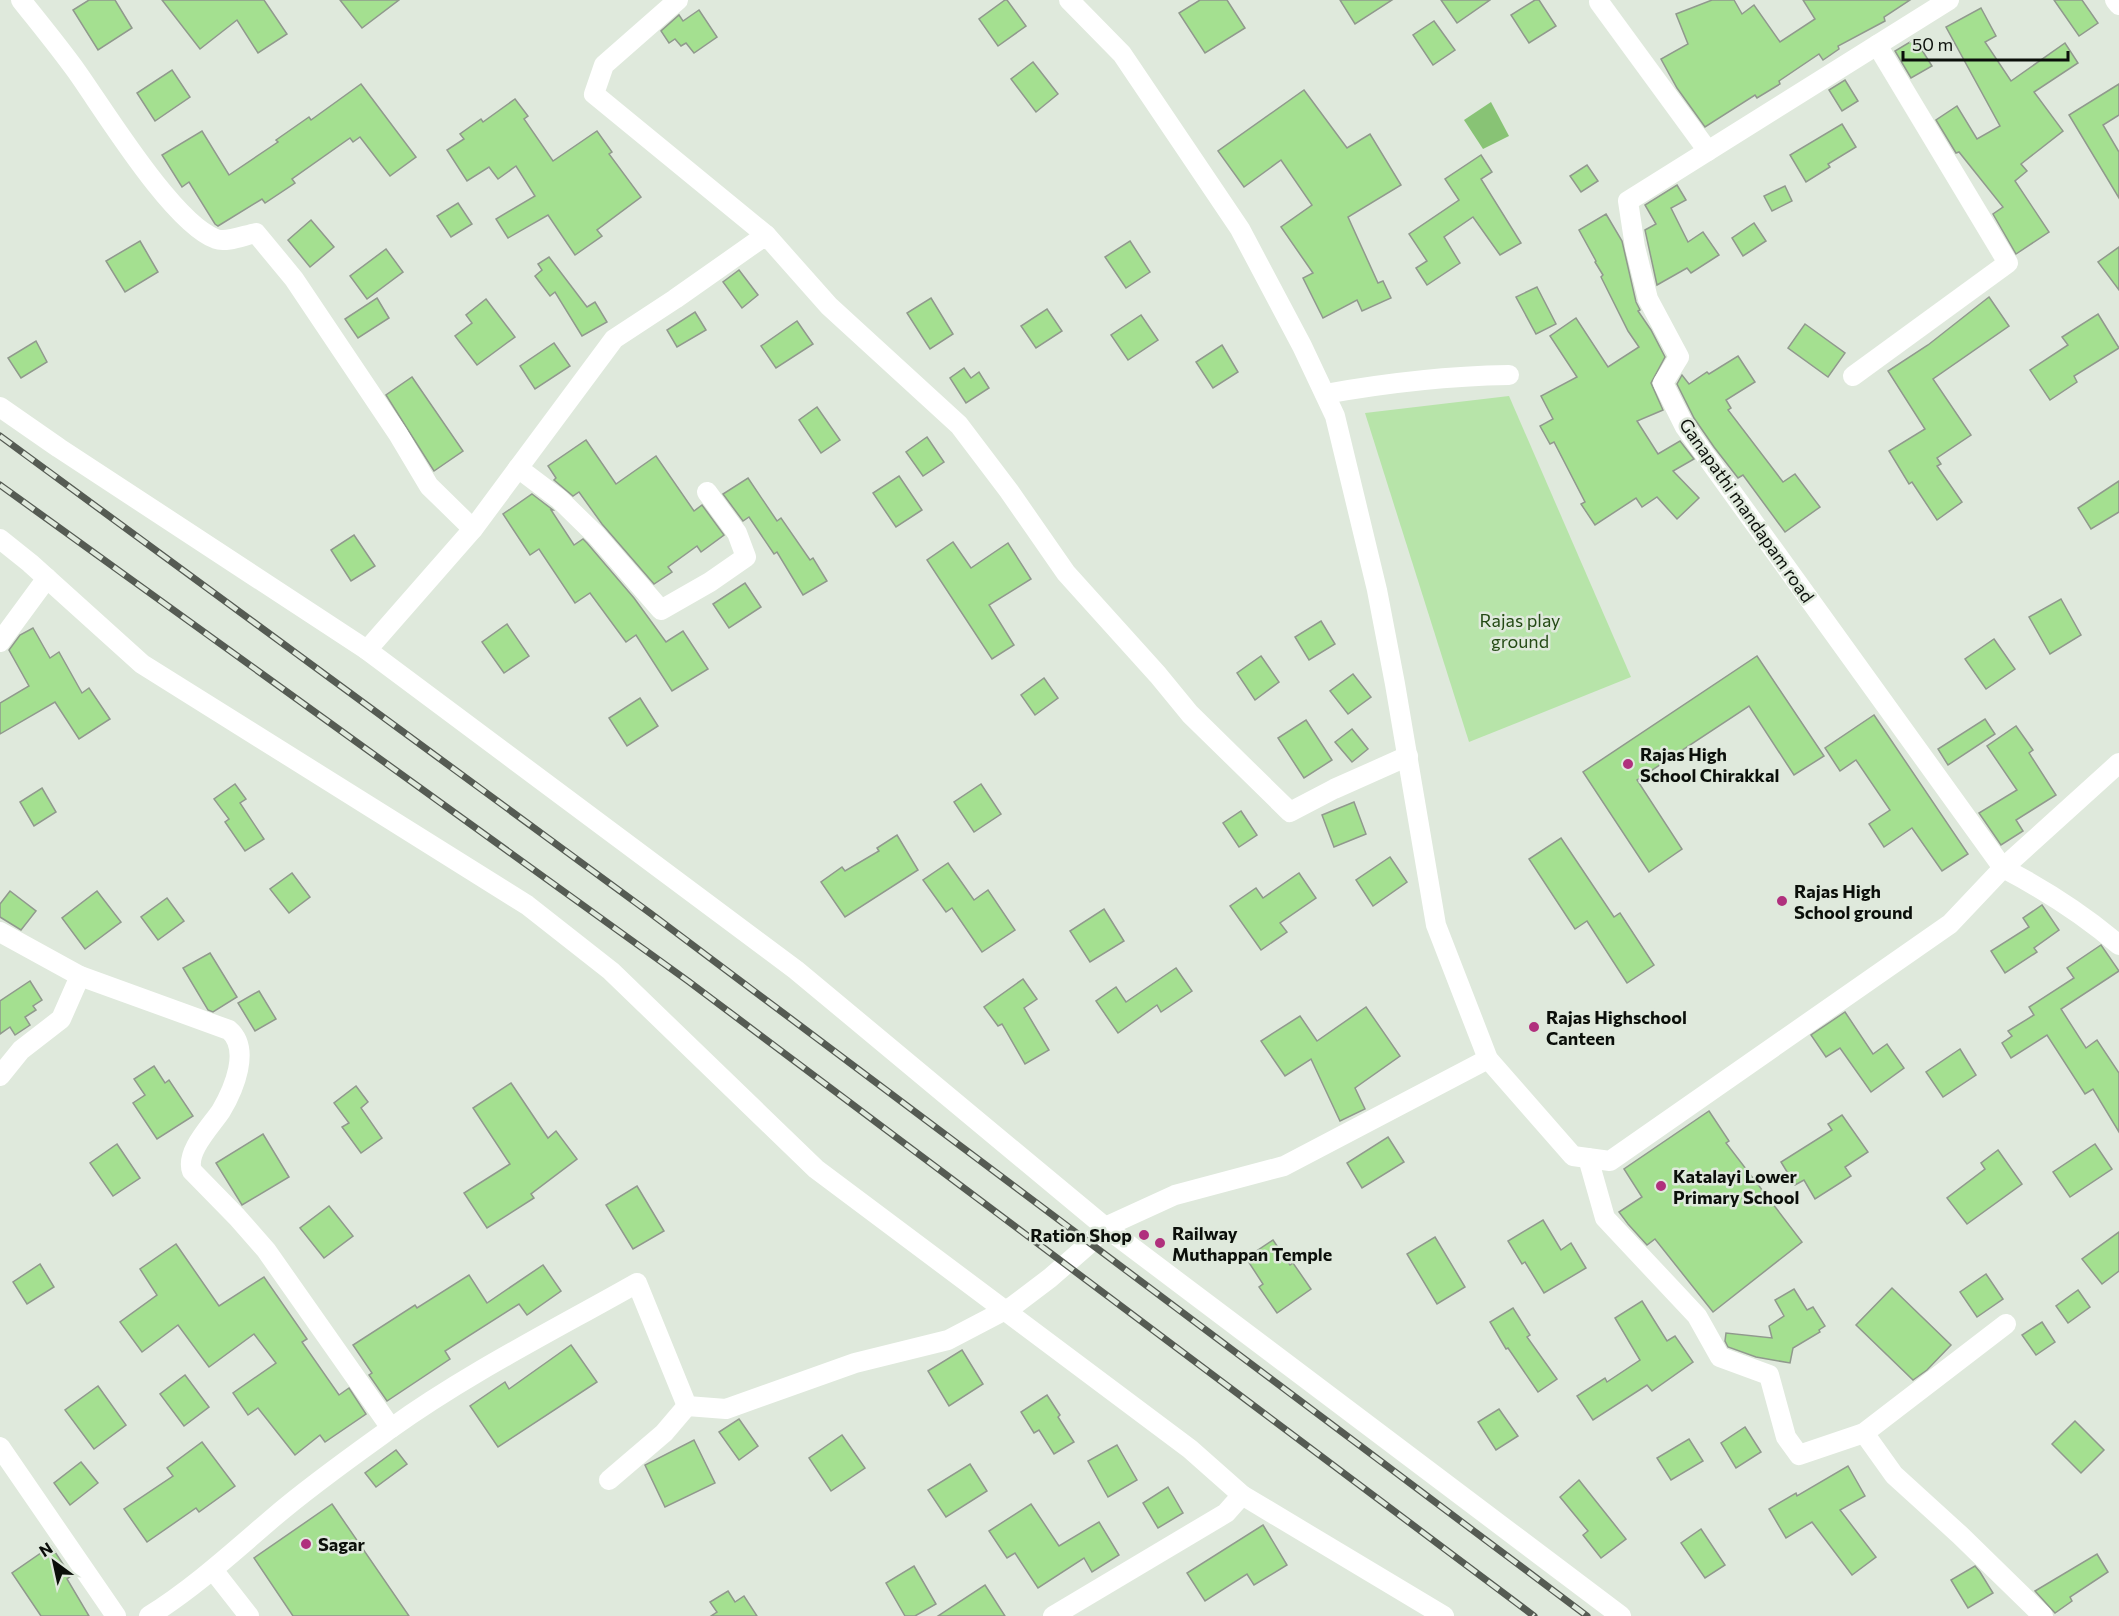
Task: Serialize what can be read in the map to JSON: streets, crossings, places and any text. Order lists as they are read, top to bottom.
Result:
{
  "streets": {
    "street": ["Ganapathi mandapam road"]
  },
  "parks": ["Rajas play ground"],
  "places": [
    "Rajas High School Chirakkal",
    "Rajas High School ground",
    "Rajas Highschool Canteen",
    "Katalayi Lower Primary School",
    "Ration Shop",
    "Railway Muthappan Temple",
    "Sagar"
  ],
  "scale_bar": "50 m",
  "north": "top left"
}
